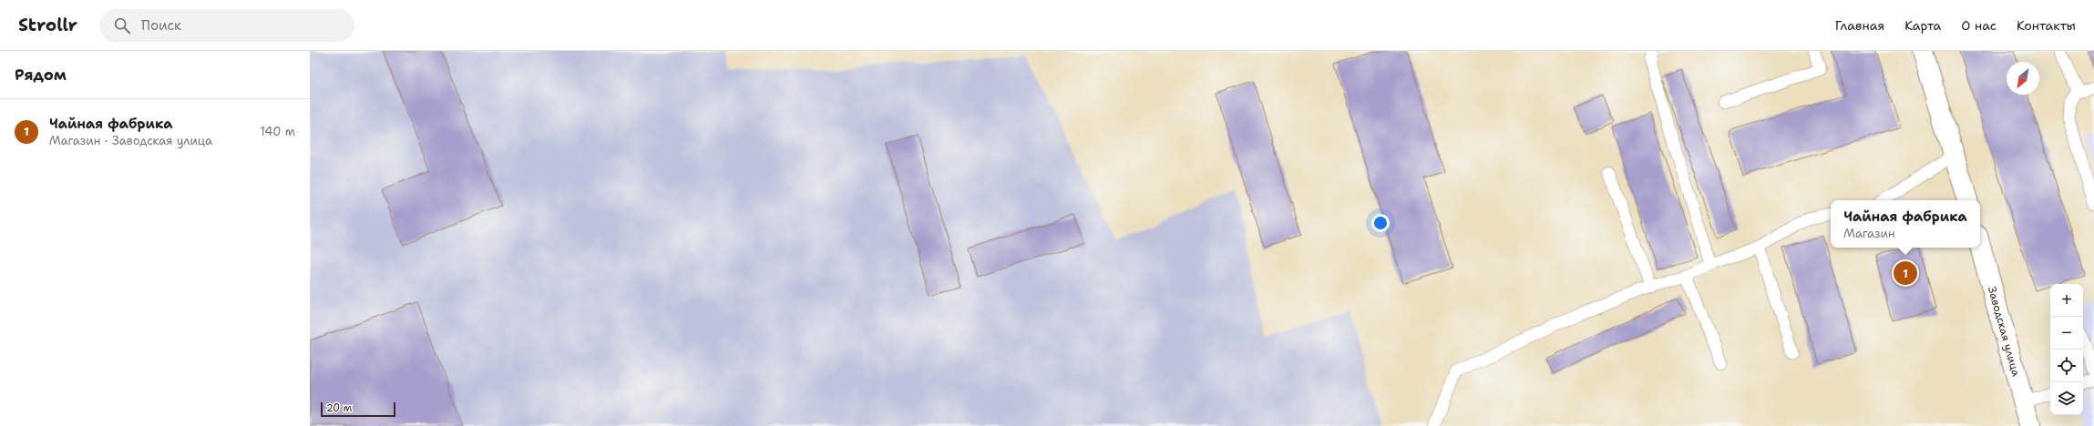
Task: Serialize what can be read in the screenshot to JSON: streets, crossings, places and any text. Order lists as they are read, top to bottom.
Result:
{
  "streets": {
    "street": ["Заводская улица"]
  },
  "scale_bar": "20 m",
  "north": "bottom left",
  "page": {
    "header": "Strollr",
    "search": "Поиск",
    "nav": [
      "Главная",
      "Карта",
      "О нас",
      "Контакты"
    ],
    "heading": "Рядом",
    "list": [
      {
        "mark": "1",
        "name": "Чайная фабрика",
        "note": "Магазин · Заводская улица",
        "value": "140 m"
      }
    ],
    "popup": ["Чайная фабрика", "Магазин"],
    "pins": "1",
    "map_buttons": ["+", "−"],
    "scale": "20 m"
  }
}
